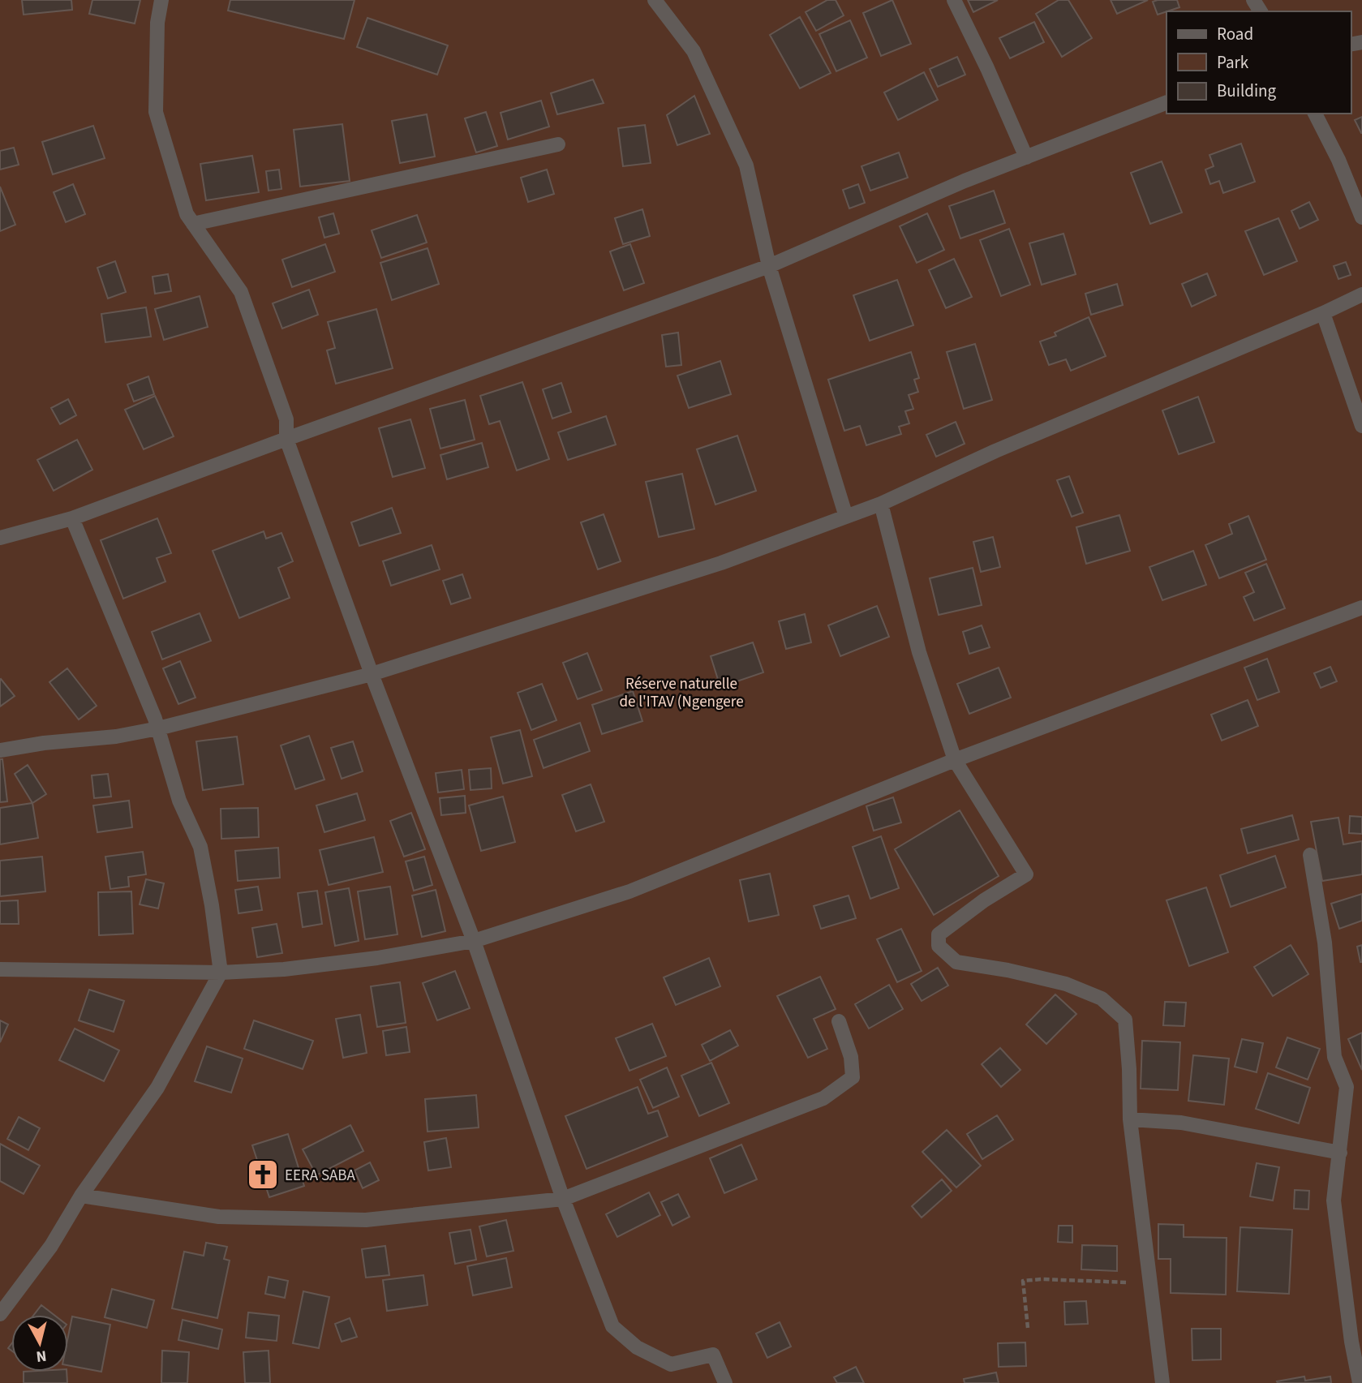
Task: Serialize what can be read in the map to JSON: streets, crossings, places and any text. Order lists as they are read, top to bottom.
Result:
{
  "parks": ["Réserve naturelle de l'ITAV (Ngengere"],
  "places": {
    "church": ["EERA SABA"]
  },
  "legend": ["Road", "Park", "Building"],
  "north": "bottom"
}
